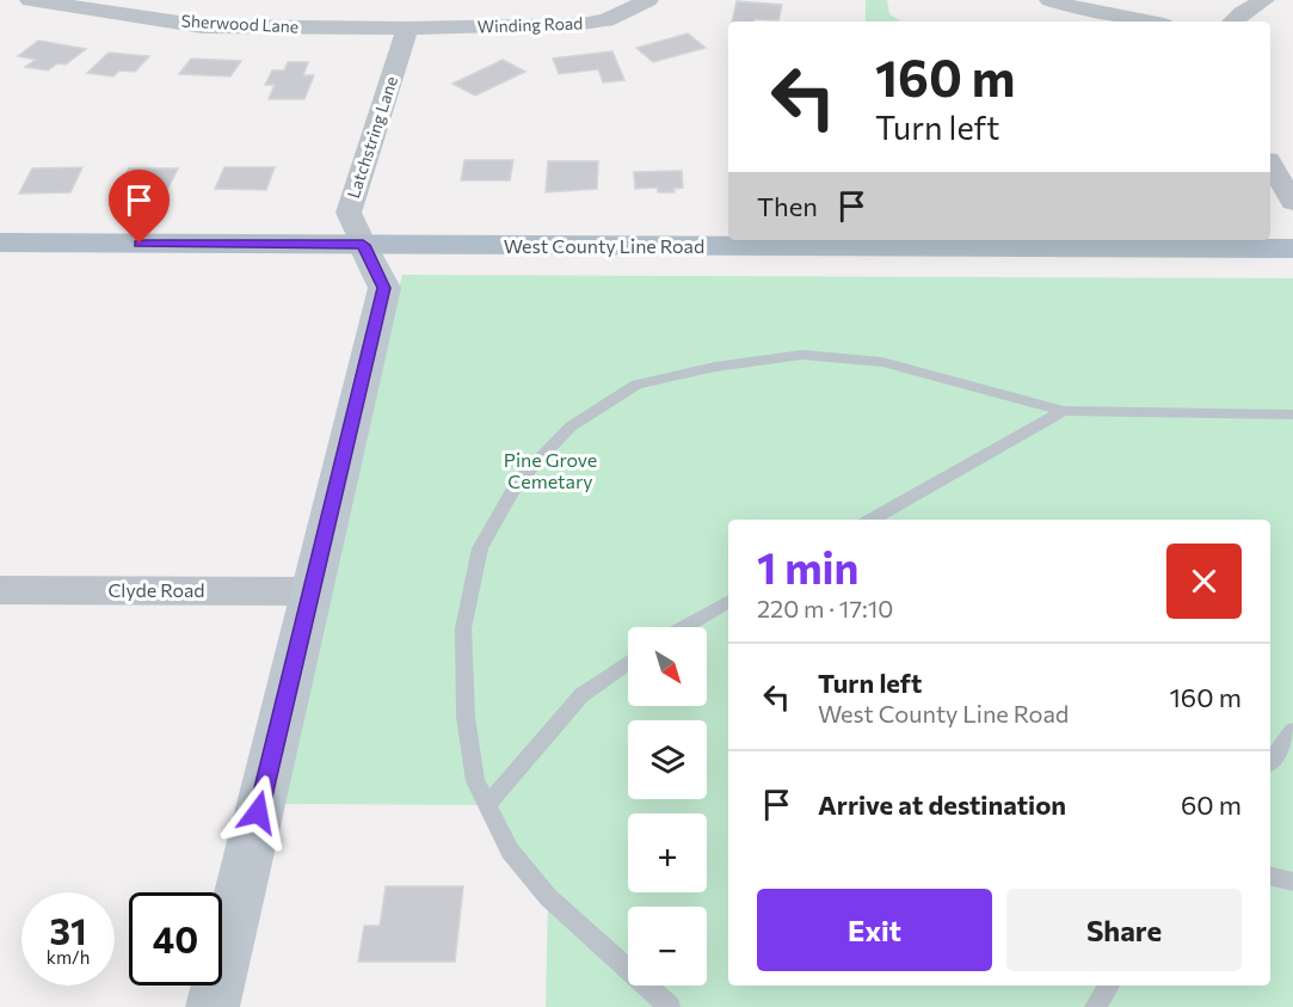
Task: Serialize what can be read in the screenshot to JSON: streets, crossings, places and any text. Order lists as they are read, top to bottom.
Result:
{
  "streets": {
    "main road": ["West County Line Road"],
    "street": [
      "Sherwood Lane",
      "Winding Road",
      "Latchstring Lane",
      "Clyde Road"
    ]
  },
  "crossings": [
    ["Sherwood Lane", "Winding Road"],
    ["Sherwood Lane", "Latchstring Lane"],
    ["Winding Road", "Latchstring Lane"],
    ["Latchstring Lane", "West County Line Road"]
  ],
  "parks": ["Pine Grove Cemetary"],
  "north": "bottom right",
  "page": {
    "turn": ["160 m", "Turn left"],
    "then": "Then",
    "heading": ["1 min", "220 m · 17:10"],
    "map_buttons": ["+", "−"],
    "list": [
      {
        "name": "Turn left",
        "note": "West County Line Road",
        "value": "160 m"
      },
      {
        "name": "Arrive at destination",
        "value": "60 m"
      }
    ],
    "buttons": ["Exit", "Share"],
    "speed": "31 km/h",
    "limit": "40"
  }
}
